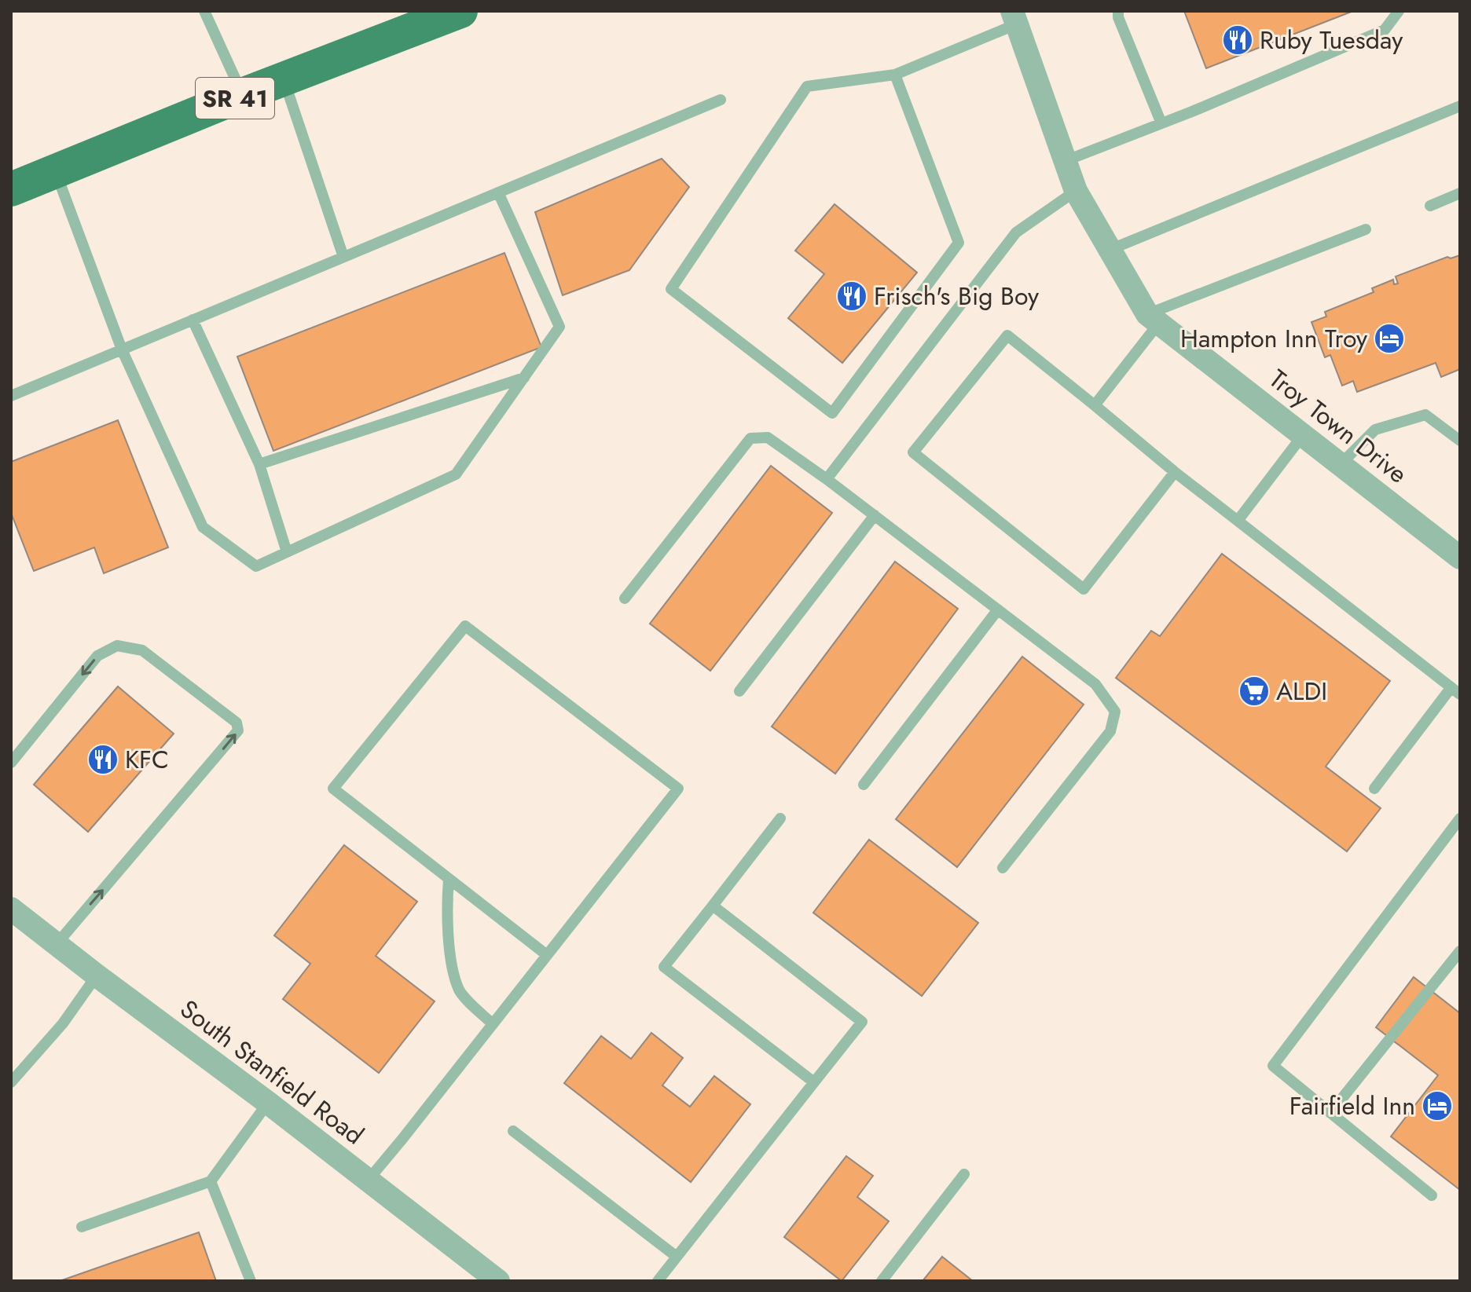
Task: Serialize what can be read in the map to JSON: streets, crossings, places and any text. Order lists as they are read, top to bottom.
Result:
{
  "streets": {
    "main road": ["SR 41"],
    "street": ["Troy Town Drive", "South Stanfield Road"]
  },
  "places": {
    "restaurant": ["Ruby Tuesday", "Frisch's Big Boy", "KFC"],
    "hotel": ["Hampton Inn Troy", "Fairfield Inn"],
    "supermarket": ["ALDI"]
  }
}
